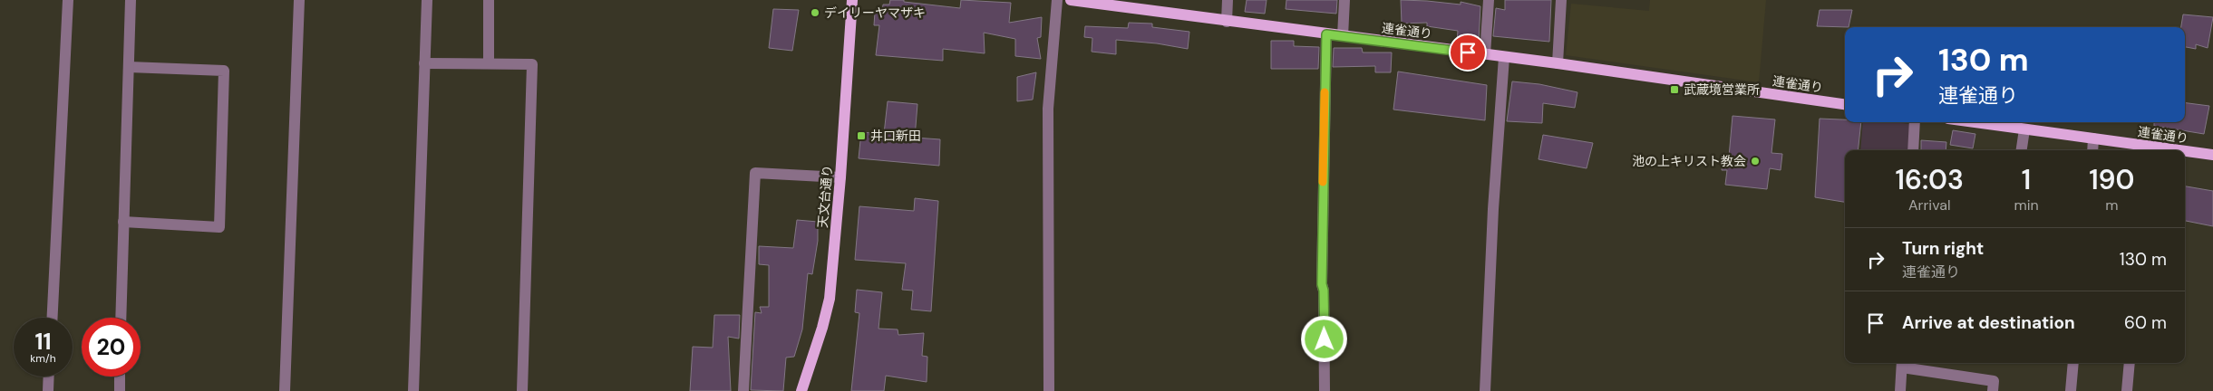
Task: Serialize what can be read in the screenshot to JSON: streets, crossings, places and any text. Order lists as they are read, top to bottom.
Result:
{
  "streets": {
    "main road": ["連雀通り", "天文台通り"]
  },
  "places": {
    "other": ["デイリーヤマザキ", "池の上キリスト教会"],
    "transit": ["武蔵境営業所", "井口新田"]
  },
  "page": {
    "turn": ["130 m", "連雀通り"],
    "eta": [
      "16:03",
      "Arrival",
      "1",
      "min",
      "190",
      "m"
    ],
    "list": [
      {
        "name": "Turn right",
        "note": "連雀通り",
        "value": "130 m"
      },
      {
        "name": "Arrive at destination",
        "value": "60 m"
      }
    ],
    "speed": "11 km/h",
    "limit": "20"
  }
}
